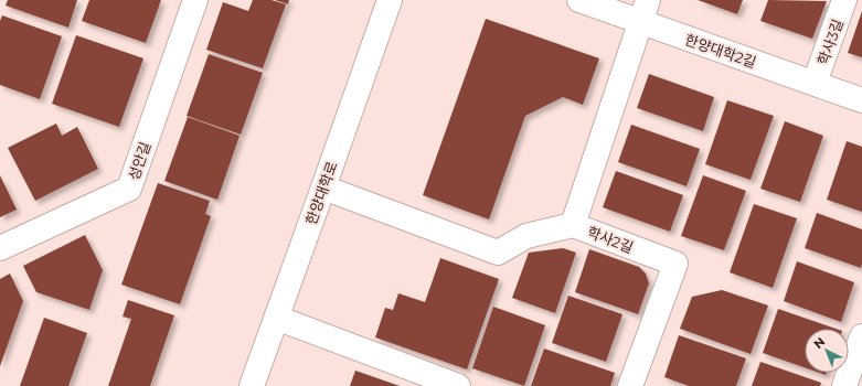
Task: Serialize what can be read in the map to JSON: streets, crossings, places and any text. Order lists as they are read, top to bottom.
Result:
{
  "streets": {
    "street": [
      "학사3길",
      "한양대학2길",
      "성안길",
      "한양대학로",
      "학사2길"
    ]
  },
  "crossings": [
    ["학사3길", "한양대학2길"],
    ["한양대학2길", "학사2길"]
  ],
  "north": "top left"
}
